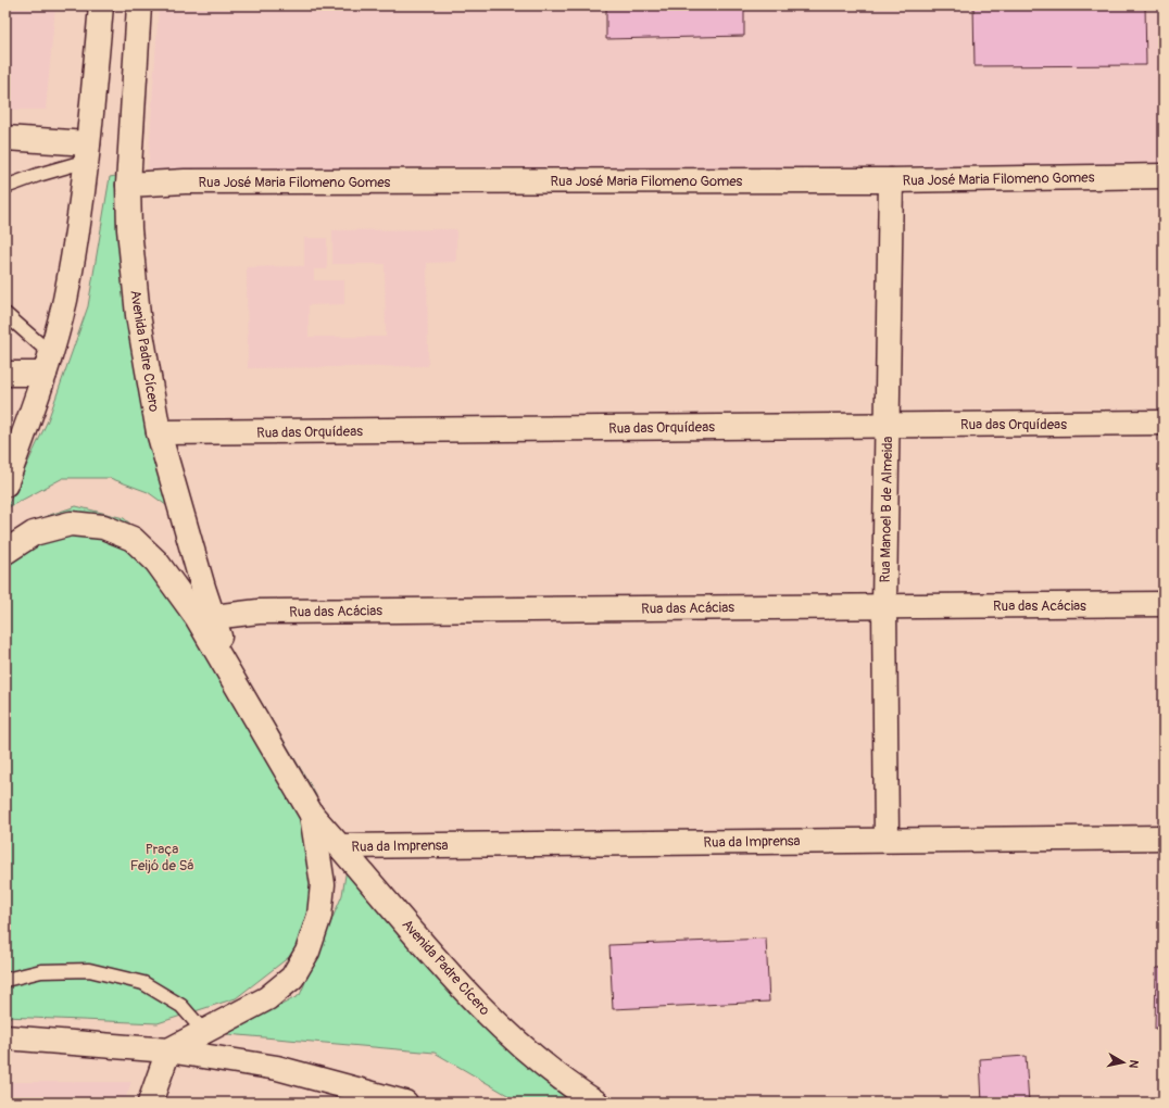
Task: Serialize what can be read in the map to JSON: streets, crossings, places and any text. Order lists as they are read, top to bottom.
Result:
{
  "streets": {
    "main road": [
      "Rua José Maria Filomeno Gomes",
      "Avenida Padre Cícero",
      "Rua das Orquídeas",
      "Rua Manoel B de Almeida",
      "Rua das Acácias",
      "Rua da Imprensa"
    ]
  },
  "crossings": [
    ["Rua José Maria Filomeno Gomes", "Avenida Padre Cícero"],
    ["Rua José Maria Filomeno Gomes", "Rua Manoel B de Almeida"],
    ["Avenida Padre Cícero", "Rua das Orquídeas"],
    ["Avenida Padre Cícero", "Rua das Acácias"],
    ["Avenida Padre Cícero", "Rua da Imprensa"],
    ["Rua das Orquídeas", "Rua Manoel B de Almeida"],
    ["Rua Manoel B de Almeida", "Rua das Acácias"],
    ["Rua Manoel B de Almeida", "Rua da Imprensa"]
  ],
  "parks": ["Praça Feijó de Sá"],
  "north": "right"
}
